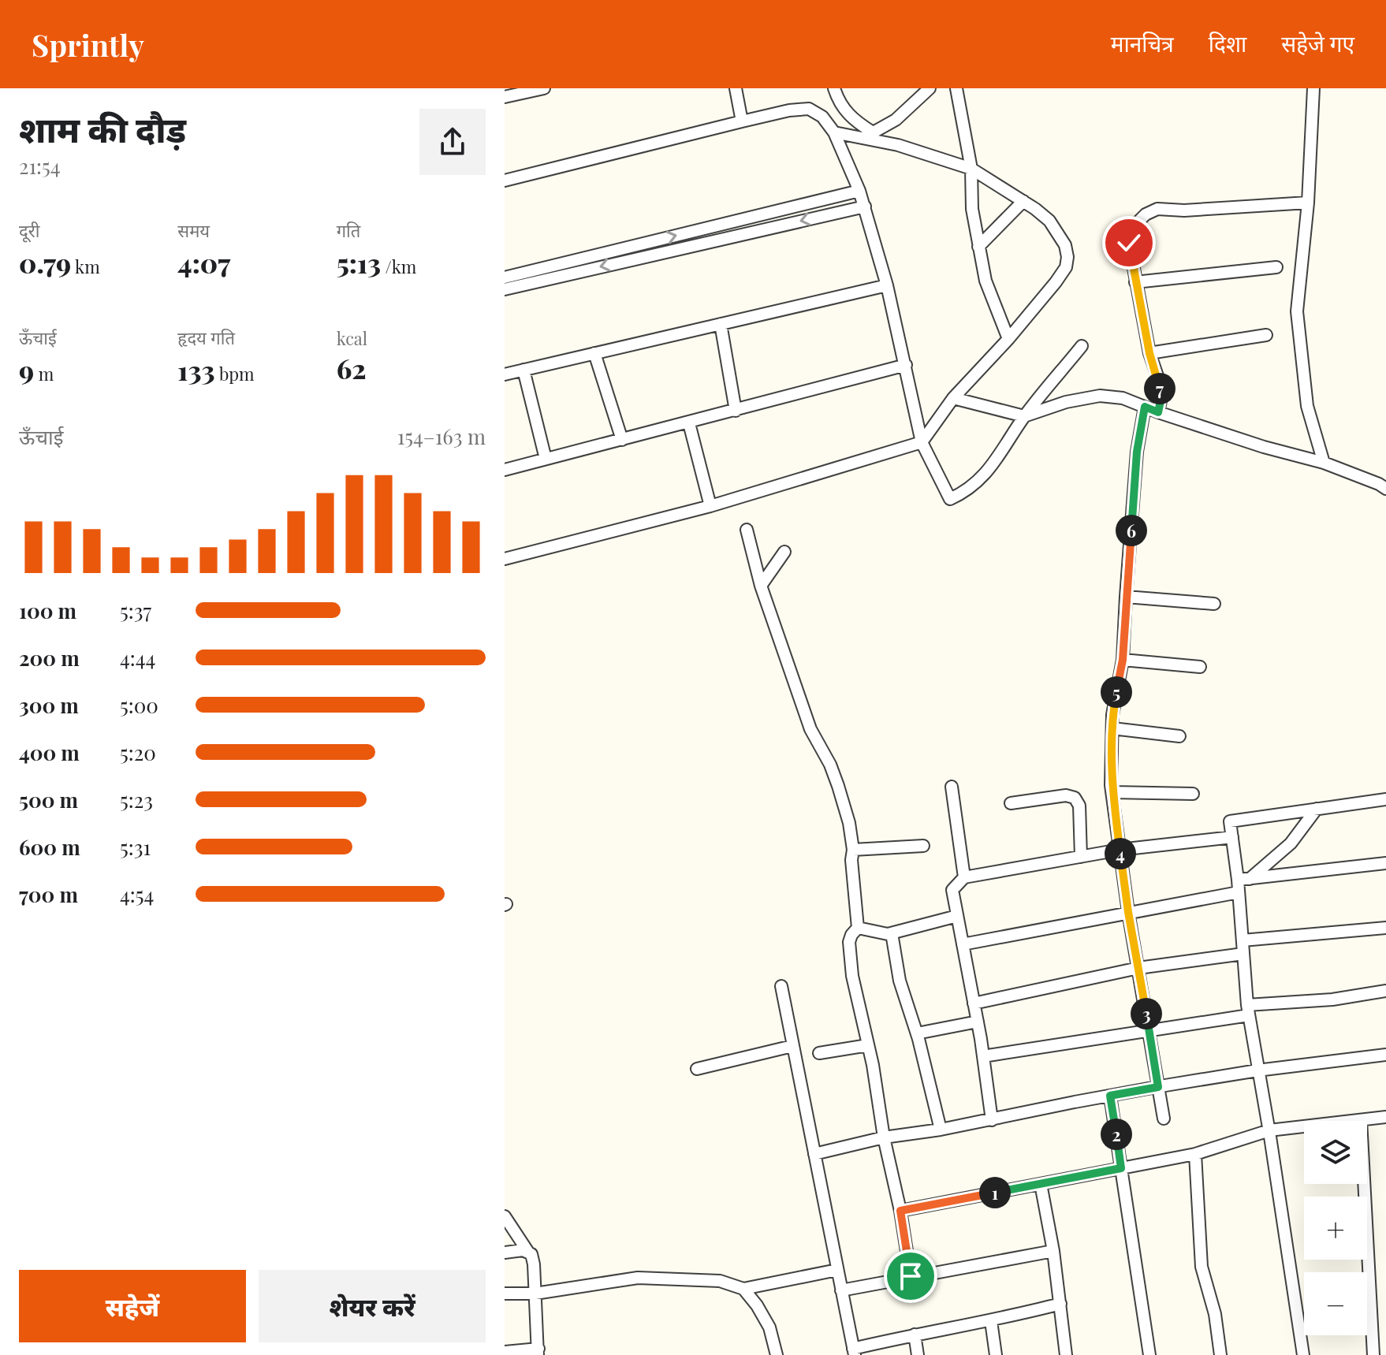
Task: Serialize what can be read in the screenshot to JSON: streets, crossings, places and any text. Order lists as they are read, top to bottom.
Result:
{
  "page": {
    "header": "Sprintly",
    "nav": ["मानचित्र", "दिशा", "सहेजे गए"],
    "heading": ["शाम की दौड़", "21:54"],
    "stats": [
      ["दूरी", "0.79 km"],
      ["समय", "4:07"],
      ["गति", "5:13 /km"],
      ["ऊँचाई", "9 m"],
      ["हृदय गति", "133 bpm"],
      ["kcal", "62"]
    ],
    "pins": [
      "7",
      "6",
      "5",
      "4",
      "3",
      "2",
      "1"
    ],
    "chart": ["ऊँचाई", "154–163 m"],
    "list": [
      {
        "name": "100 m",
        "note": "5:37"
      },
      {
        "name": "200 m",
        "note": "4:44"
      },
      {
        "name": "300 m",
        "note": "5:00"
      },
      {
        "name": "400 m",
        "note": "5:20"
      },
      {
        "name": "500 m",
        "note": "5:23"
      },
      {
        "name": "600 m",
        "note": "5:31"
      },
      {
        "name": "700 m",
        "note": "4:54"
      }
    ],
    "map_buttons": ["+", "−"],
    "buttons": ["सहेजें", "शेयर करें"]
  }
}
